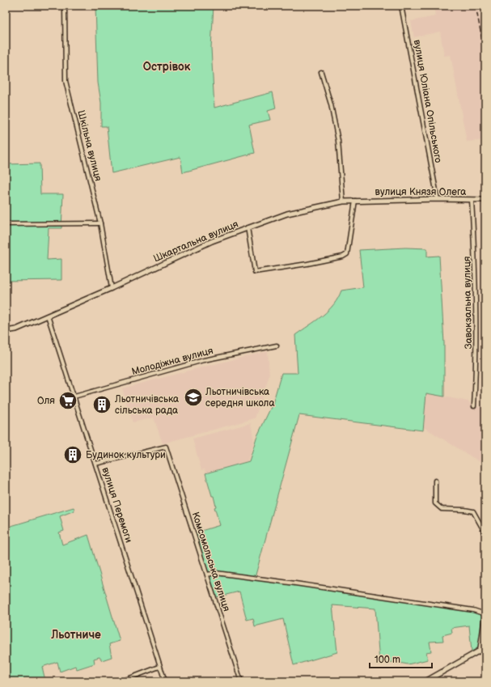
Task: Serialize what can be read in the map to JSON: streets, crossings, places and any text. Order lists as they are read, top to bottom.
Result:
{
  "streets": {
    "street": [
      "вулиця Юліана Опільського",
      "Шкільна вулиця",
      "вулиця Князя Олега",
      "Шкартальна вулиця",
      "Завокзальна вулиця",
      "Молодіжна вулиця",
      "вулиця Перемоги",
      "Комсомольська вулиця"
    ]
  },
  "crossings": [
    ["вулиця Юліана Опільського", "вулиця Князя Олега"],
    ["Шкільна вулиця", "Шкартальна вулиця"],
    ["вулиця Князя Олега", "Шкартальна вулиця"],
    ["вулиця Князя Олега", "Завокзальна вулиця"],
    ["Шкартальна вулиця", "вулиця Перемоги"],
    ["Молодіжна вулиця", "вулиця Перемоги"],
    ["вулиця Перемоги", "Комсомольська вулиця"]
  ],
  "districts": ["Острівок", "Льотниче"],
  "places": {
    "school or university": ["Льотничівська середня школа"],
    "supermarket": ["Оля"],
    "building": ["Льотничівська сільська рада", "Будинок культури"]
  },
  "scale_bar": "100 m"
}
